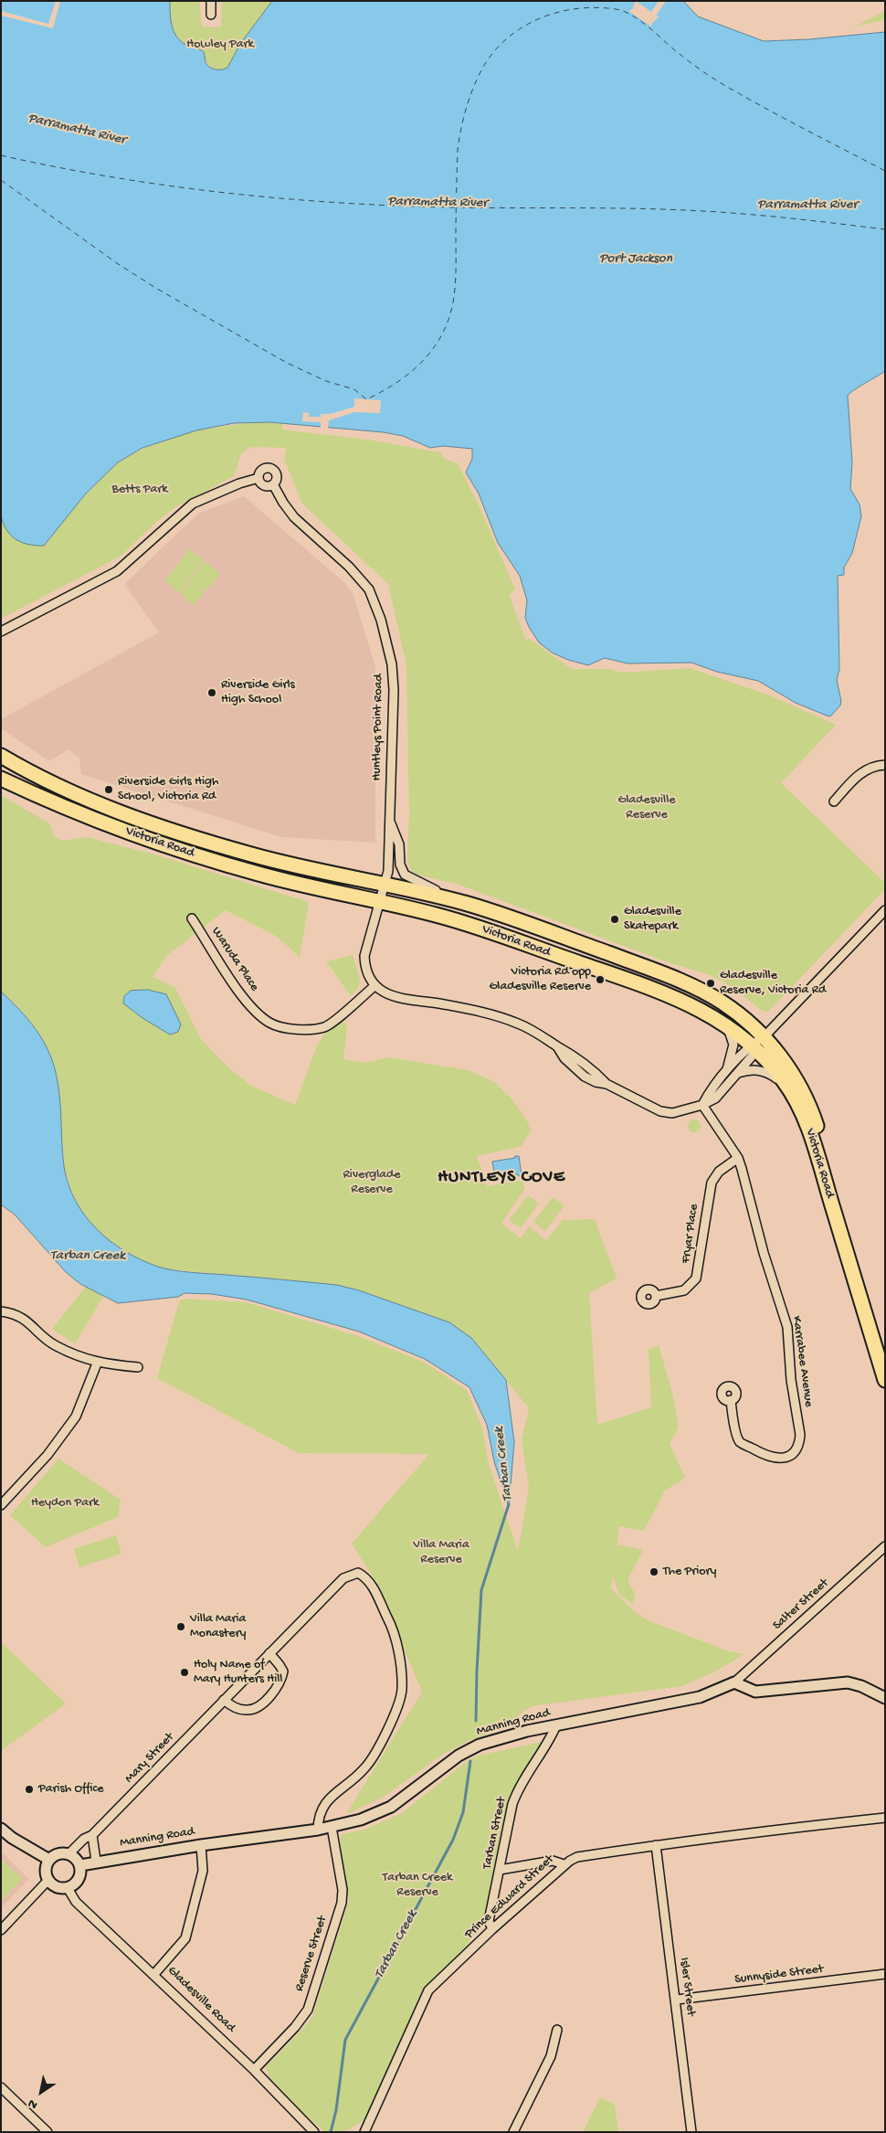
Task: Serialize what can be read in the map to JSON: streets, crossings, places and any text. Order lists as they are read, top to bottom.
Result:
{
  "streets": {
    "highway": ["Victoria Road"],
    "street": [
      "Huntleys Point Road",
      "Waruda Place",
      "Fryar Place",
      "Karrabee Avenue",
      "Salter Street",
      "Manning Road",
      "Mary Street",
      "Tarban Street",
      "Prince Edward Street",
      "Reserve Street",
      "Sunnyside Street",
      "Isler Street",
      "Gladesville Road"
    ]
  },
  "crossings": [
    ["Huntleys Point Road", "Victoria Road"],
    ["Huntleys Point Road", "Waruda Place"],
    ["Fryar Place", "Karrabee Avenue"],
    ["Salter Street", "Manning Road"],
    ["Manning Road", "Mary Street"],
    ["Manning Road", "Tarban Street"],
    ["Manning Road", "Reserve Street"],
    ["Manning Road", "Gladesville Road"],
    ["Mary Street", "Gladesville Road"],
    ["Tarban Street", "Prince Edward Street"],
    ["Prince Edward Street", "Isler Street"],
    ["Reserve Street", "Gladesville Road"],
    ["Sunnyside Street", "Isler Street"]
  ],
  "districts": ["HUNTLEYS COVE"],
  "water": ["Parramatta River", "Port Jackson", "Tarban Creek"],
  "parks": [
    "Howley Park",
    "Betts Park",
    "Gladesville Reserve",
    "Riverglade Reserve",
    "Heydon Park",
    "Villa Maria Reserve",
    "Tarban Creek Reserve"
  ],
  "places": [
    "Riverside Girls High School",
    "Riverside Girls High School, Victoria Rd",
    "Gladesville Skatepark",
    "Victoria Rd opp Gladesville Reserve",
    "Gladesville Reserve, Victoria Rd",
    "The Priory",
    "Villa Maria Monastery",
    "Holy Name of Mary Hunters Hill",
    "Parish Office"
  ],
  "north": "bottom left"
}
